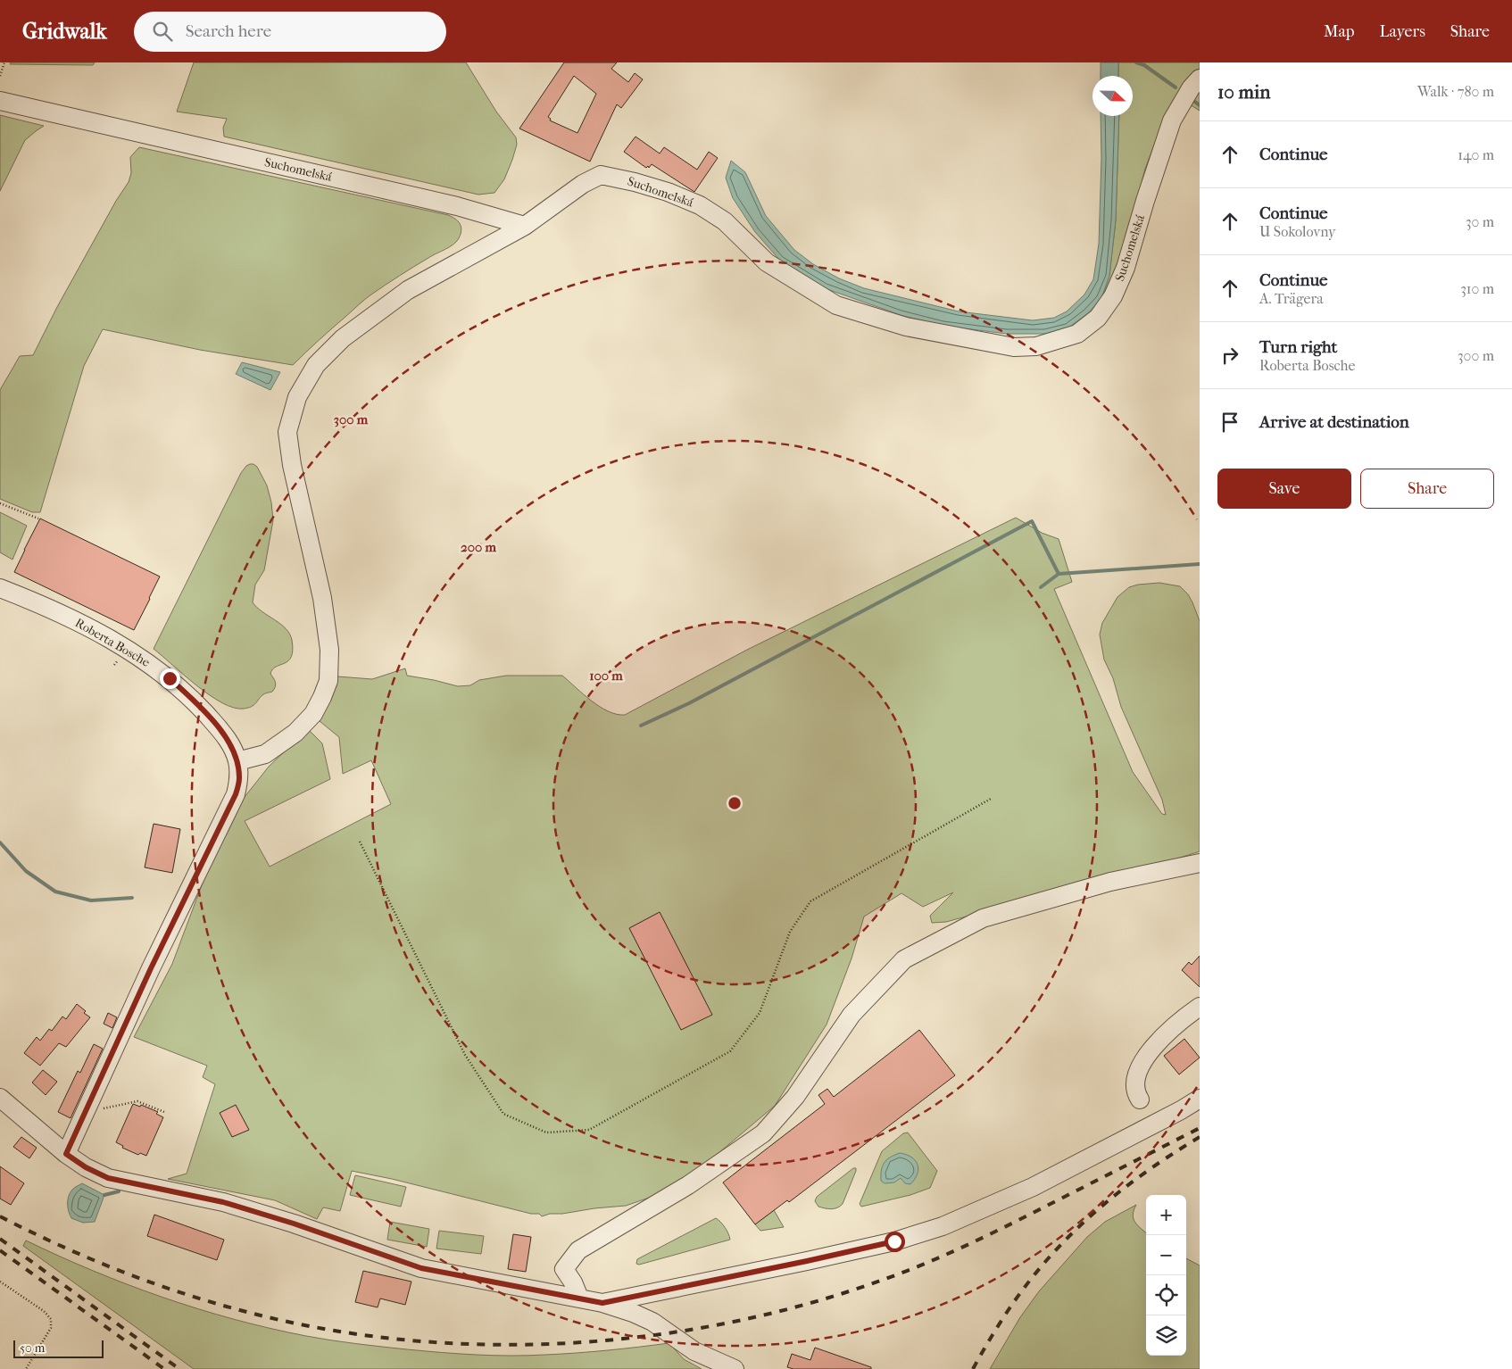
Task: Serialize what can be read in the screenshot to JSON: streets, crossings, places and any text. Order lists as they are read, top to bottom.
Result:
{
  "streets": {
    "street": ["Suchomelská", "Roberta Bosche"]
  },
  "scale_bar": "50 m",
  "north": "right",
  "page": {
    "header": "Gridwalk",
    "search": "Search here",
    "nav": ["Map", "Layers", "Share"],
    "heading": ["10 min", "Walk · 780 m"],
    "list": [
      ["Continue", "140 m"],
      ["Continue", "U Sokolovny", "30 m"],
      ["Continue", "A. Trägera", "310 m"],
      ["Turn right", "Roberta Bosche", "300 m"],
      "Arrive at destination"
    ],
    "buttons": ["Save", "Share"],
    "map_buttons": ["+", "−"],
    "scale": "50 m"
  },
  "rings": ["300 m", "200 m", "100 m"]
}
